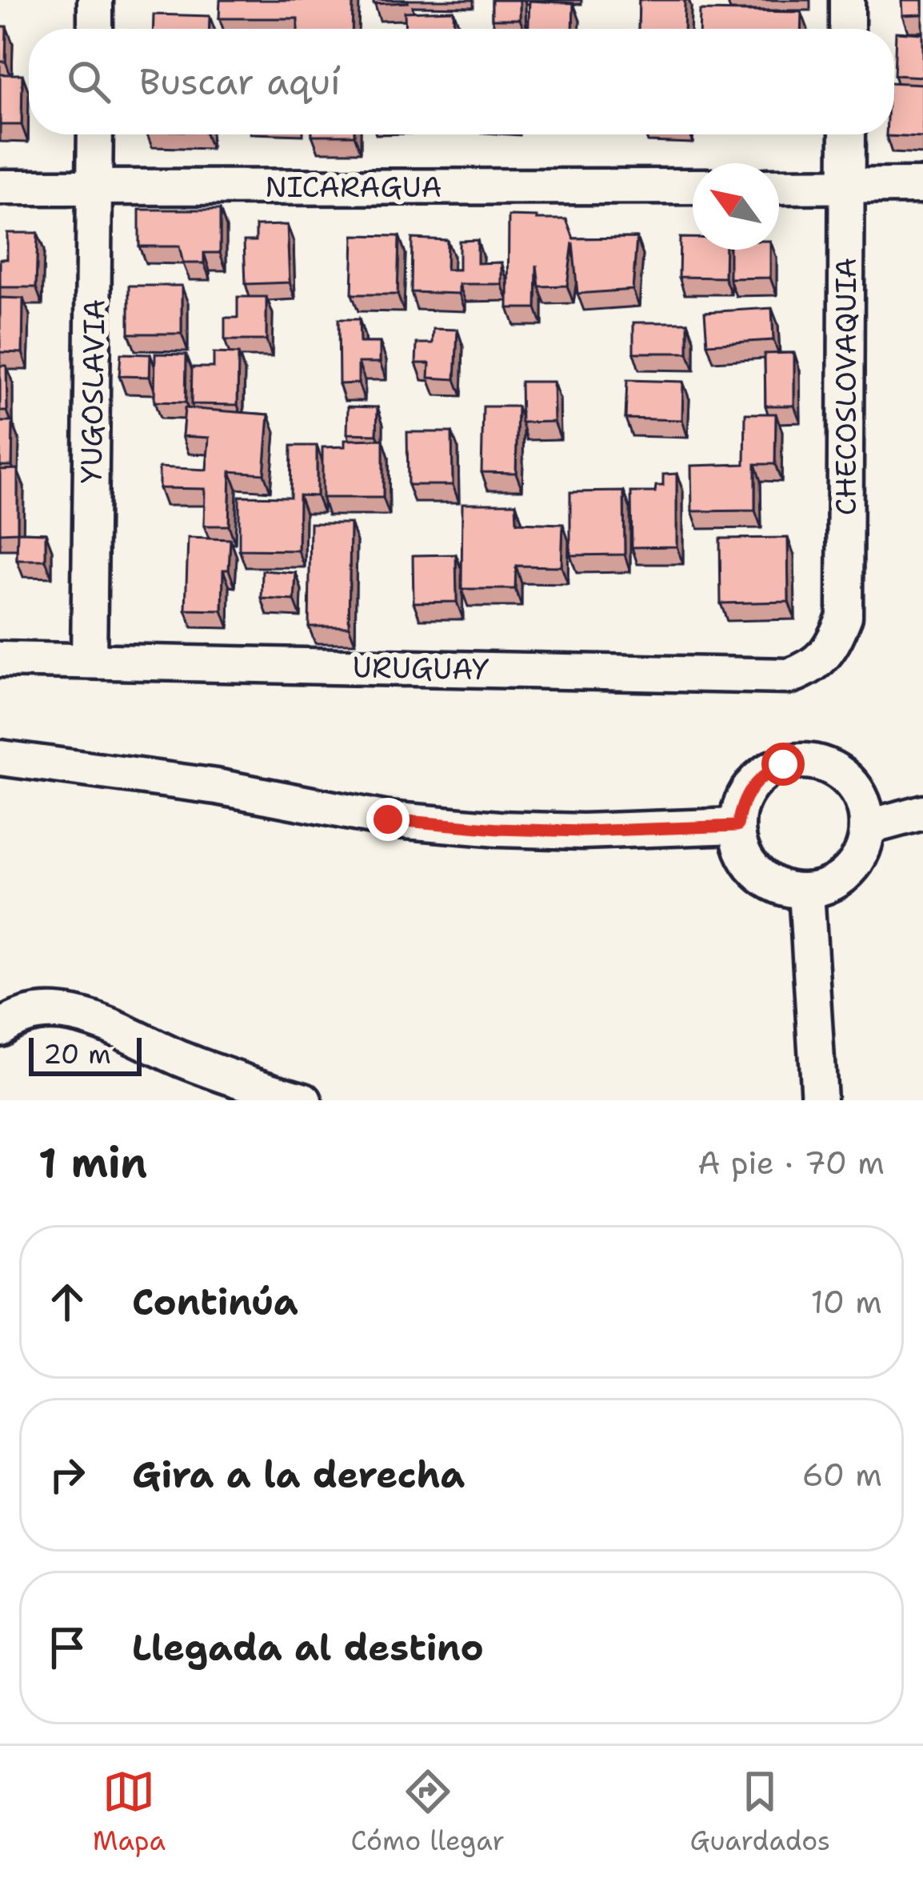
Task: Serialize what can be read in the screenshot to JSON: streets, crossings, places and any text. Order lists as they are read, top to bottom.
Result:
{
  "streets": {
    "street": [
      "NICARAGUA",
      "CHECOSLOVAQUIA",
      "YUGOSLAVIA",
      "URUGUAY"
    ]
  },
  "crossings": [
    ["NICARAGUA", "YUGOSLAVIA"],
    ["CHECOSLOVAQUIA", "URUGUAY"],
    ["YUGOSLAVIA", "URUGUAY"]
  ],
  "scale_bar": "20 m",
  "north": "top left",
  "page": {
    "search": "Buscar aquí",
    "scale": "20 m",
    "heading": ["1 min", "A pie · 70 m"],
    "list": [
      ["Continúa", "10 m"],
      ["Gira a la derecha", "60 m"],
      "Llegada al destino"
    ],
    "nav": ["Mapa", "Cómo llegar", "Guardados"]
  }
}
